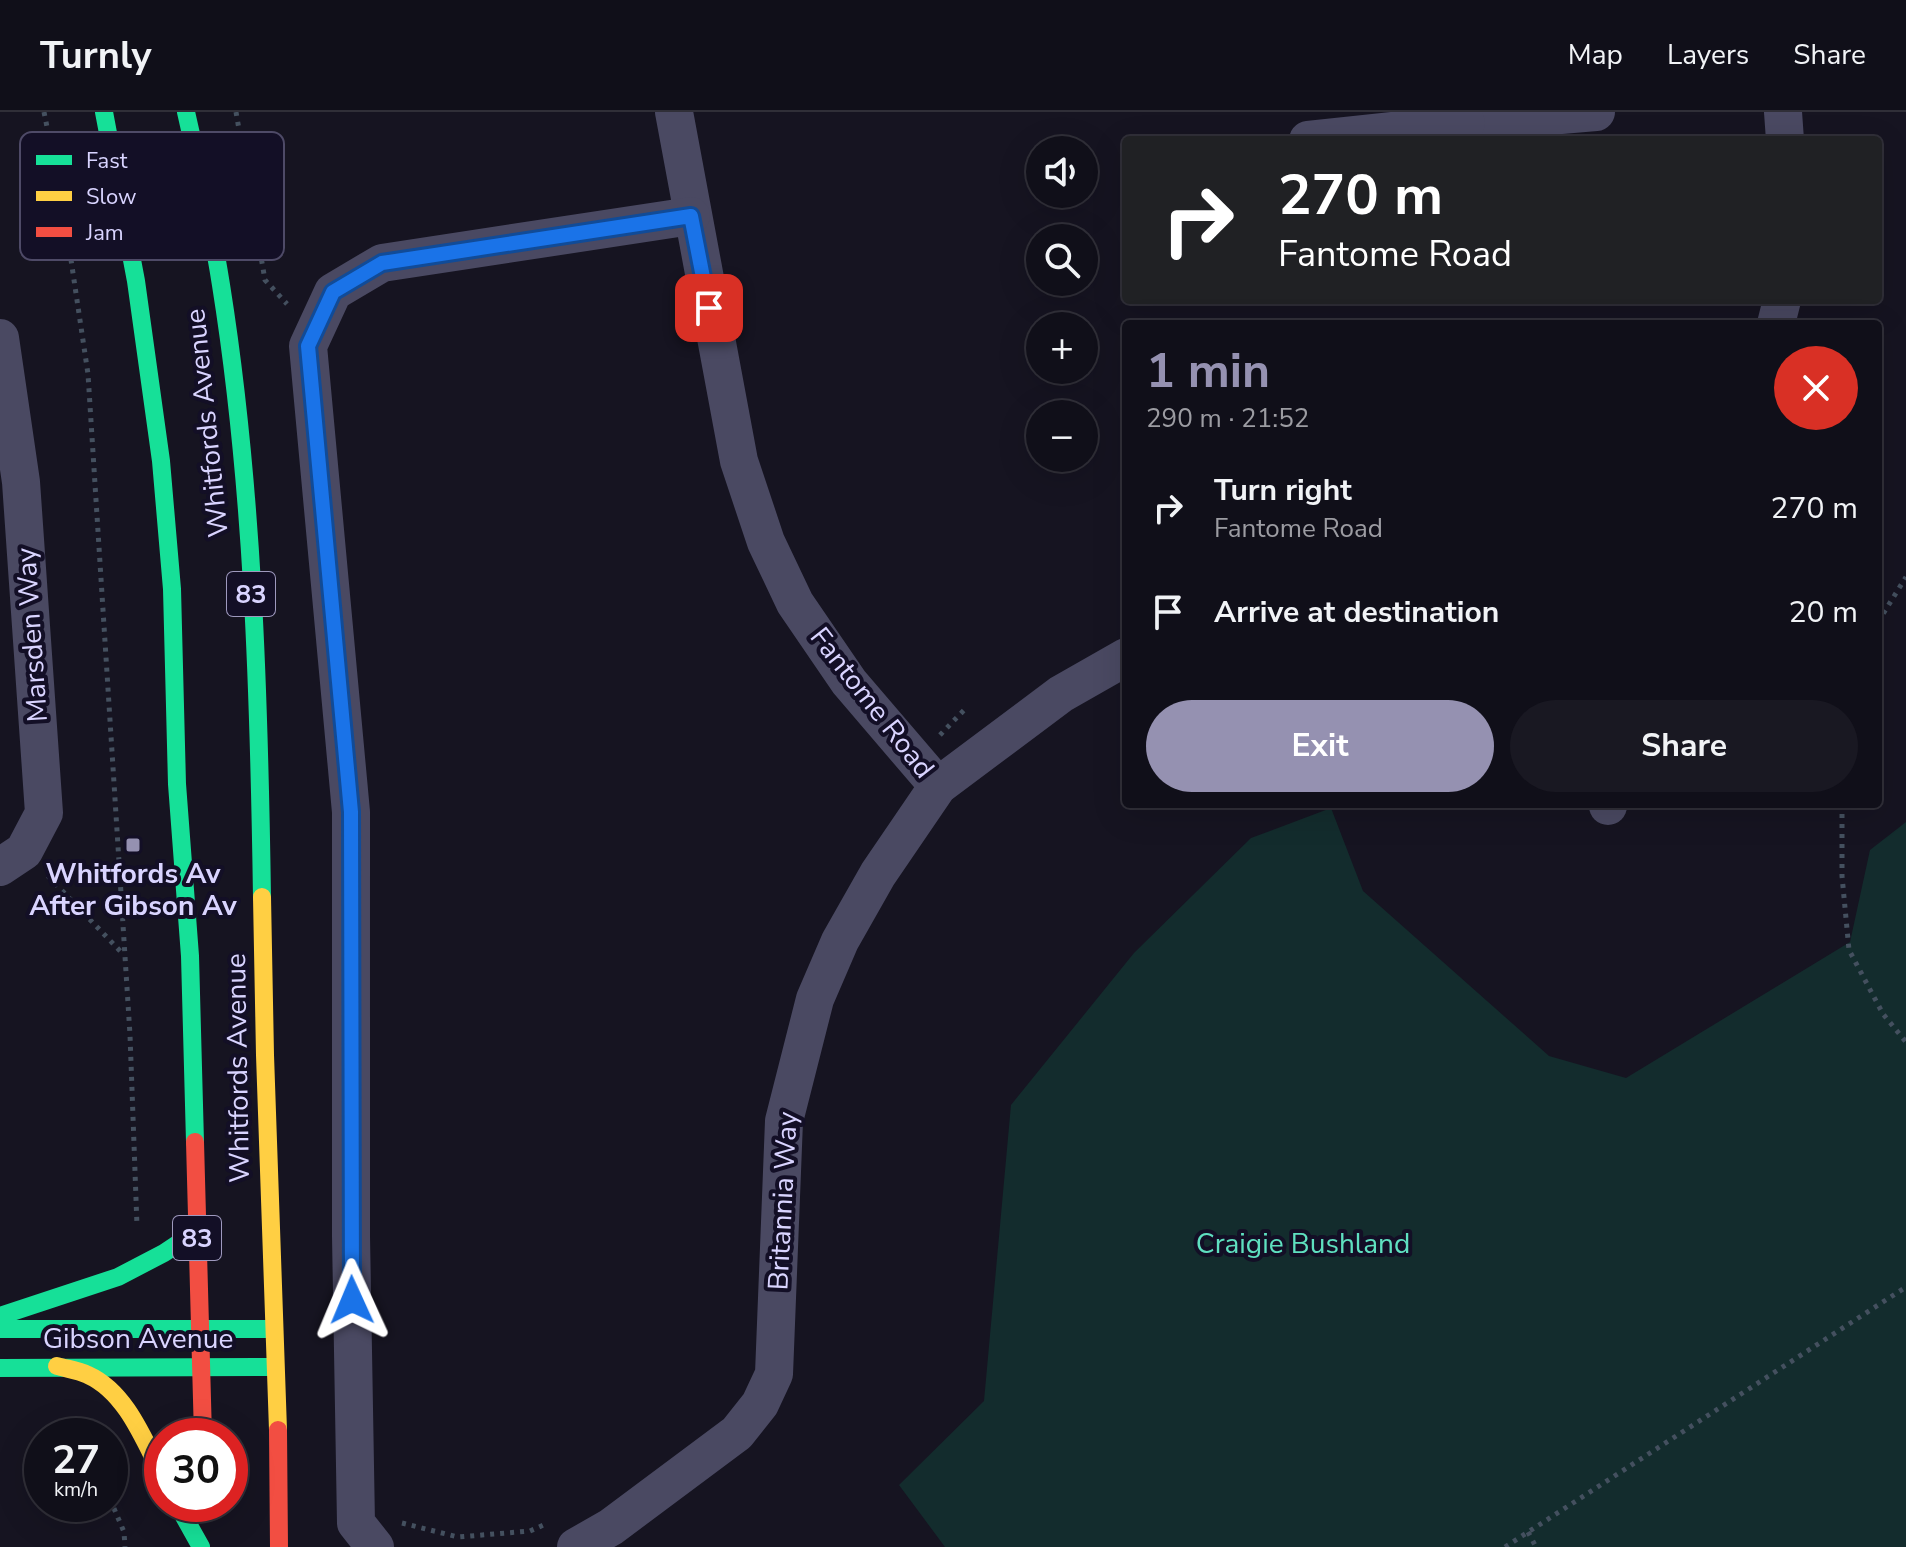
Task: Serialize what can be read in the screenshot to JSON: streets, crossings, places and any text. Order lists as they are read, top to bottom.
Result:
{
  "streets": {
    "main road": ["Whitfords Avenue", "83", "Gibson Avenue"],
    "street": ["Marsden Way", "Fantome Road", "Britannia Way"]
  },
  "crossings": [
    ["Whitfords Avenue", "Gibson Avenue"],
    ["Fantome Road", "Britannia Way"]
  ],
  "parks": ["Craigie Bushland"],
  "places": {
    "transit": ["Whitfords Av After Gibson Av"]
  },
  "legend": ["Fast", "Slow", "Jam"],
  "page": {
    "header": "Turnly",
    "nav": ["Map", "Layers", "Share"],
    "map_buttons": ["+", "−"],
    "turn": ["270 m", "Fantome Road"],
    "heading": ["1 min", "290 m · 21:52"],
    "list": [
      {
        "name": "Turn right",
        "note": "Fantome Road",
        "value": "270 m"
      },
      {
        "name": "Arrive at destination",
        "value": "20 m"
      }
    ],
    "buttons": ["Exit", "Share"],
    "speed": "27 km/h",
    "limit": "30"
  }
}
